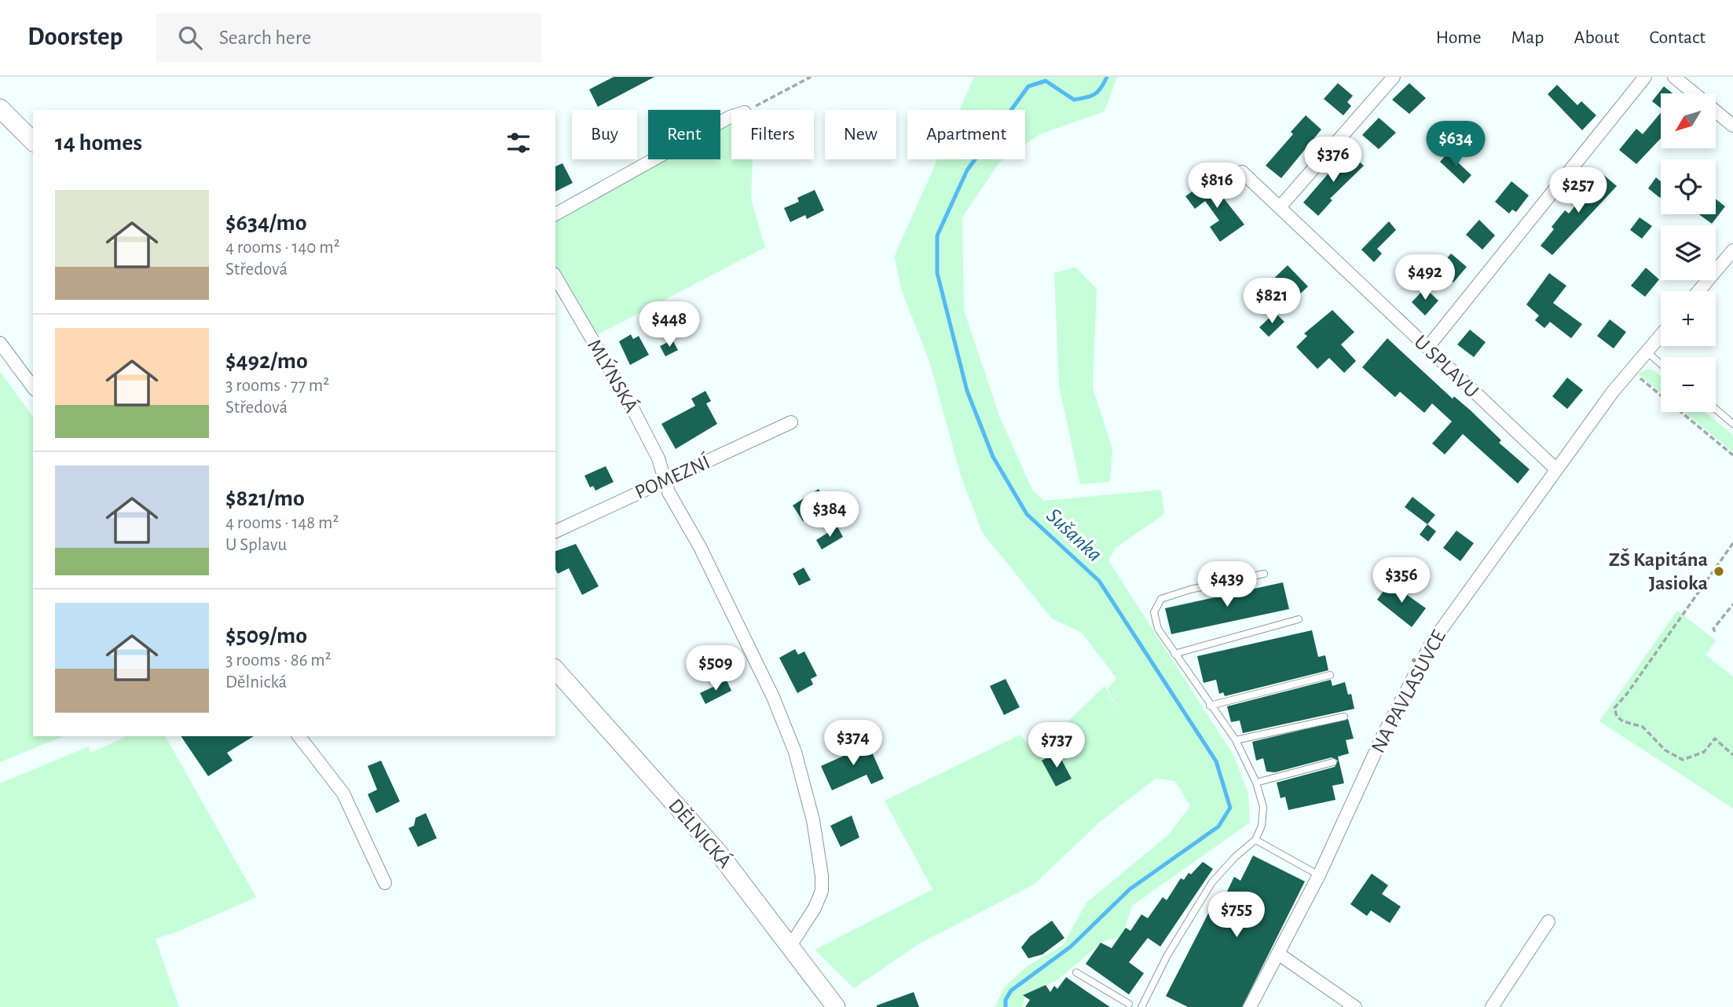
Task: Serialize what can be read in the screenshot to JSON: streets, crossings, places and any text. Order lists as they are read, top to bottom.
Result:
{
  "streets": {
    "main road": ["DĚLNICKÁ"],
    "street": [
      "U SPLAVU",
      "MLÝNSKÁ",
      "POMEZNÍ",
      "NA PAVLASŮVCE"
    ]
  },
  "crossings": [
    ["U SPLAVU", "NA PAVLASŮVCE"],
    ["MLÝNSKÁ", "POMEZNÍ"],
    ["MLÝNSKÁ", "DĚLNICKÁ"]
  ],
  "water": ["Sušanka"],
  "places": ["ZŠ Kapitána Jasioka"],
  "north": "bottom left",
  "page": {
    "header": "Doorstep",
    "search": "Search here",
    "nav": [
      "Home",
      "Map",
      "About",
      "Contact"
    ],
    "map_buttons": ["+", "−"],
    "chip": [
      "Buy",
      "Rent",
      "Filters",
      "New",
      "Apartment"
    ],
    "heading": "14 homes",
    "price": [
      "$634",
      "$376",
      "$816",
      "$257",
      "$492",
      "$821",
      "$448",
      "$384",
      "$356",
      "$439",
      "$509",
      "$374",
      "$737",
      "$755"
    ],
    "list": [
      {
        "name": "$634/mo",
        "note": "4 rooms · 140 m² · Středová"
      },
      {
        "name": "$492/mo",
        "note": "3 rooms · 77 m² · Středová"
      },
      {
        "name": "$821/mo",
        "note": "4 rooms · 148 m² · U Splavu"
      },
      {
        "name": "$509/mo",
        "note": "3 rooms · 86 m² · Dělnická"
      }
    ]
  }
}
